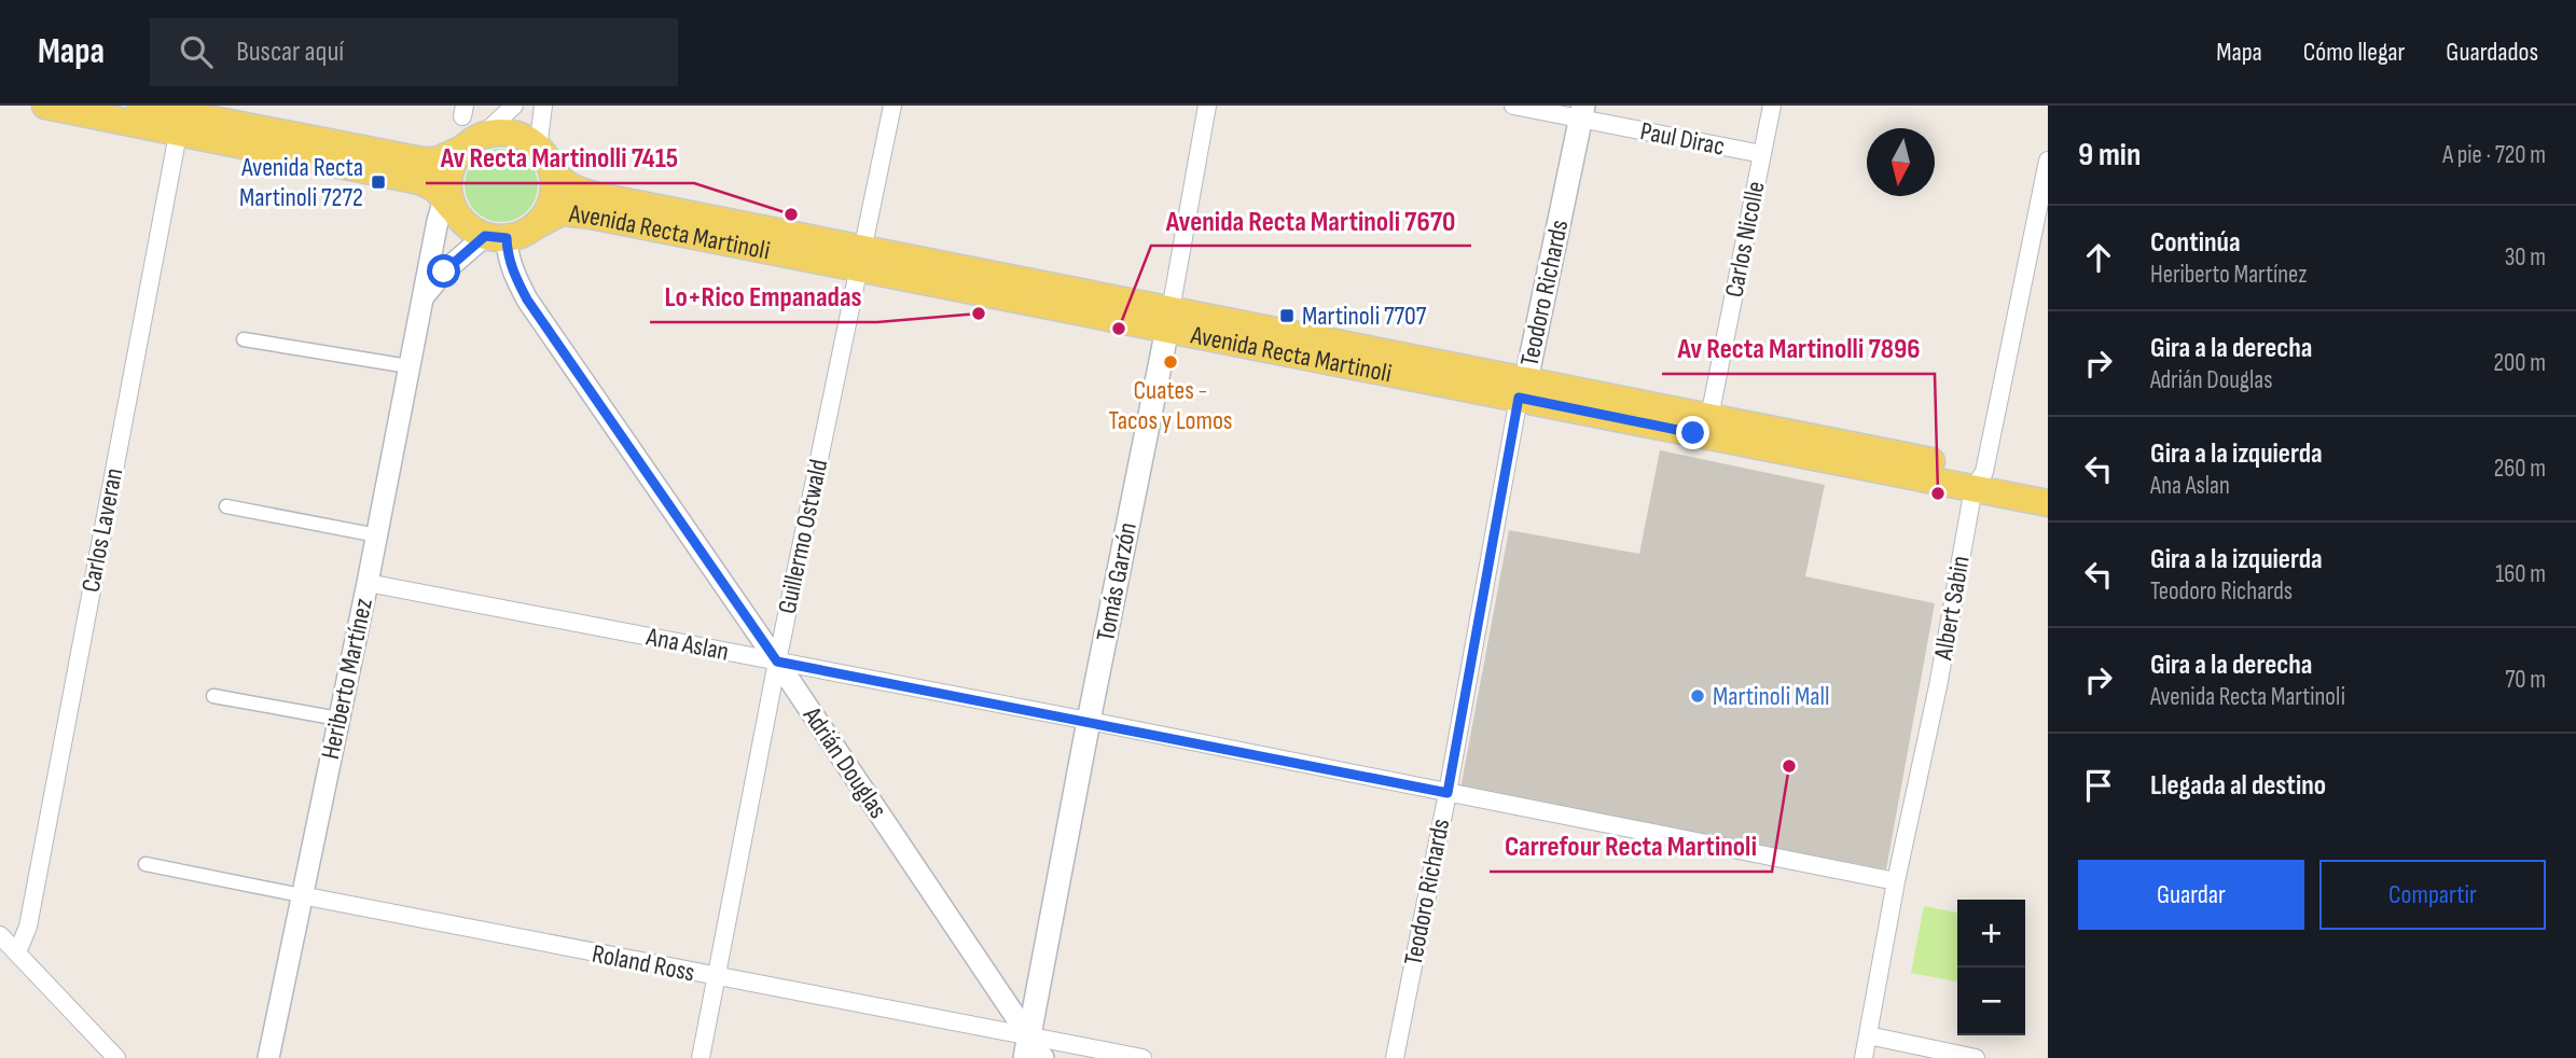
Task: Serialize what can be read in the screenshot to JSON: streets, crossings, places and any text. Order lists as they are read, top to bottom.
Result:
{
  "streets": {
    "main road": ["Avenida Recta Martinoli", "Teodoro Richards", "Tomás Garzón"],
    "street": [
      "Paul Dirac",
      "Carlos Nicolle",
      "Carlos Laveran",
      "Guillermo Ostwald",
      "Albert Sabin",
      "Ana Aslan",
      "Heriberto Martínez",
      "Adrián Douglas",
      "Roland Ross"
    ]
  },
  "crossings": [
    ["Paul Dirac", "Carlos Nicolle"],
    ["Paul Dirac", "Teodoro Richards"],
    ["Avenida Recta Martinoli", "Carlos Nicolle"],
    ["Avenida Recta Martinoli", "Teodoro Richards"],
    ["Avenida Recta Martinoli", "Guillermo Ostwald"],
    ["Avenida Recta Martinoli", "Tomás Garzón"],
    ["Avenida Recta Martinoli", "Albert Sabin"],
    ["Avenida Recta Martinoli", "Heriberto Martínez"],
    ["Avenida Recta Martinoli", "Adrián Douglas"],
    ["Teodoro Richards", "Ana Aslan"],
    ["Guillermo Ostwald", "Ana Aslan"],
    ["Guillermo Ostwald", "Adrián Douglas"],
    ["Guillermo Ostwald", "Roland Ross"],
    ["Tomás Garzón", "Ana Aslan"],
    ["Tomás Garzón", "Adrián Douglas"],
    ["Tomás Garzón", "Roland Ross"],
    ["Albert Sabin", "Ana Aslan"],
    ["Ana Aslan", "Heriberto Martínez"],
    ["Ana Aslan", "Adrián Douglas"],
    ["Heriberto Martínez", "Adrián Douglas"],
    ["Heriberto Martínez", "Roland Ross"],
    ["Adrián Douglas", "Roland Ross"]
  ],
  "places": {
    "transit": ["Avenida Recta Martinoli 7272", "Martinoli 7707"],
    "other": [
      "Av Recta Martinolli 7415",
      "Lo+Rico Empanadas",
      "Avenida Recta Martinoli 7670",
      "Cuates - Tacos y Lomos",
      "Av Recta Martinolli 7896",
      "Martinoli Mall",
      "Carrefour Recta Martinoli"
    ]
  },
  "north": "bottom",
  "page": {
    "header": "Mapa",
    "search": "Buscar aquí",
    "nav": ["Mapa", "Cómo llegar", "Guardados"],
    "heading": ["9 min", "A pie · 720 m"],
    "list": [
      ["Continúa", "Heriberto Martínez", "30 m"],
      ["Gira a la derecha", "Adrián Douglas", "200 m"],
      ["Gira a la izquierda", "Ana Aslan", "260 m"],
      ["Gira a la izquierda", "Teodoro Richards", "160 m"],
      ["Gira a la derecha", "Avenida Recta Martinoli", "70 m"],
      "Llegada al destino"
    ],
    "buttons": ["Guardar", "Compartir"],
    "map_buttons": ["+", "−"]
  }
}
